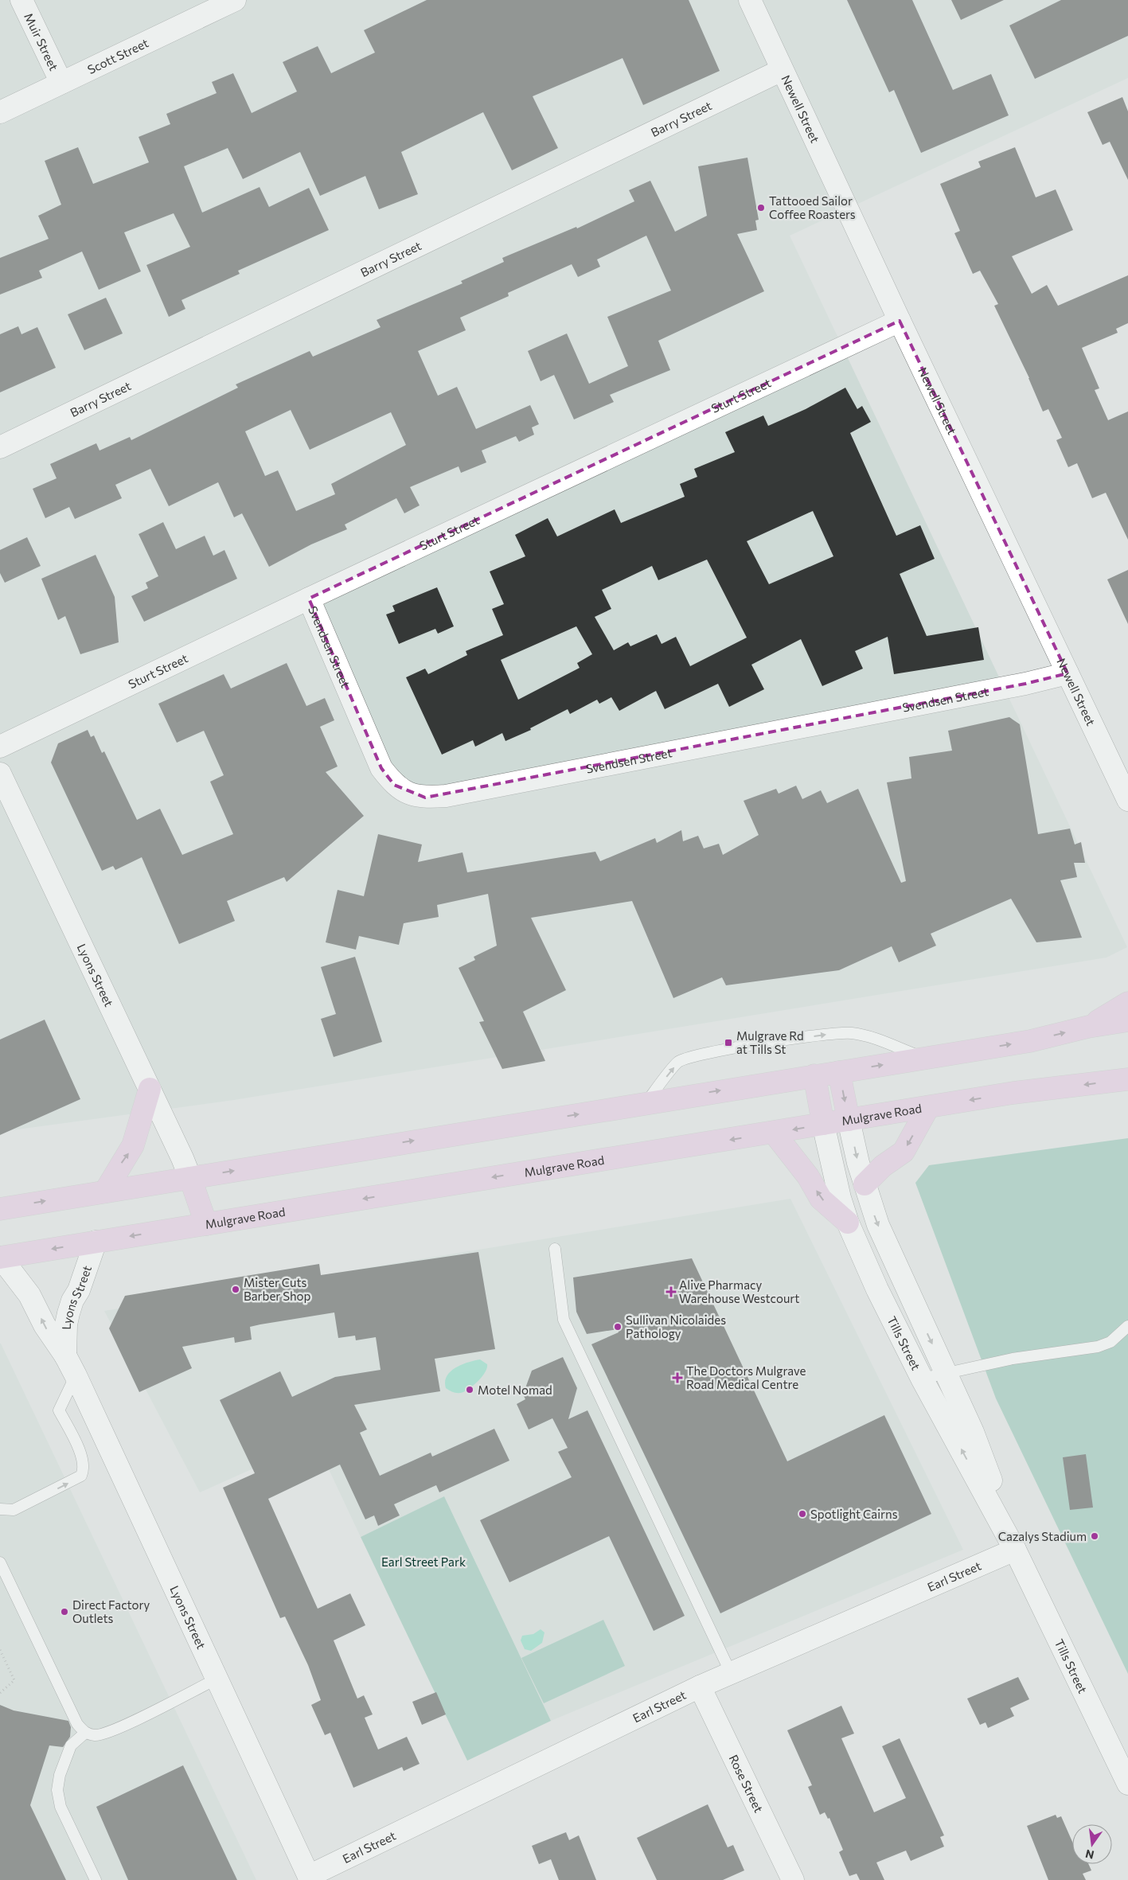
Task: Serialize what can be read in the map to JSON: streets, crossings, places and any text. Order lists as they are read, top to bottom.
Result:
{
  "streets": {
    "main road": ["Mulgrave Road"],
    "street": [
      "Muir Street",
      "Scott Street",
      "Newell Street",
      "Barry Street",
      "Sturt Street",
      "Svendsen Street",
      "Lyons Street",
      "Tills Street",
      "Earl Street",
      "Rose Street"
    ]
  },
  "crossings": [
    ["Muir Street", "Scott Street"],
    ["Newell Street", "Barry Street"],
    ["Newell Street", "Sturt Street"],
    ["Newell Street", "Svendsen Street"],
    ["Sturt Street", "Svendsen Street"],
    ["Lyons Street", "Mulgrave Road"],
    ["Lyons Street", "Earl Street"],
    ["Mulgrave Road", "Tills Street"],
    ["Tills Street", "Earl Street"],
    ["Earl Street", "Rose Street"]
  ],
  "parks": ["Earl Street Park"],
  "places": {
    "other": [
      "Tattooed Sailor Coffee Roasters",
      "Mister Cuts Barber Shop",
      "Sullivan Nicolaides Pathology",
      "Motel Nomad",
      "Spotlight Cairns",
      "Cazalys Stadium",
      "Direct Factory Outlets"
    ],
    "transit": ["Mulgrave Rd at Tills St"],
    "health": ["Alive Pharmacy Warehouse Westcourt", "The Doctors Mulgrave Road Medical Centre"]
  },
  "north": "bottom"
}
